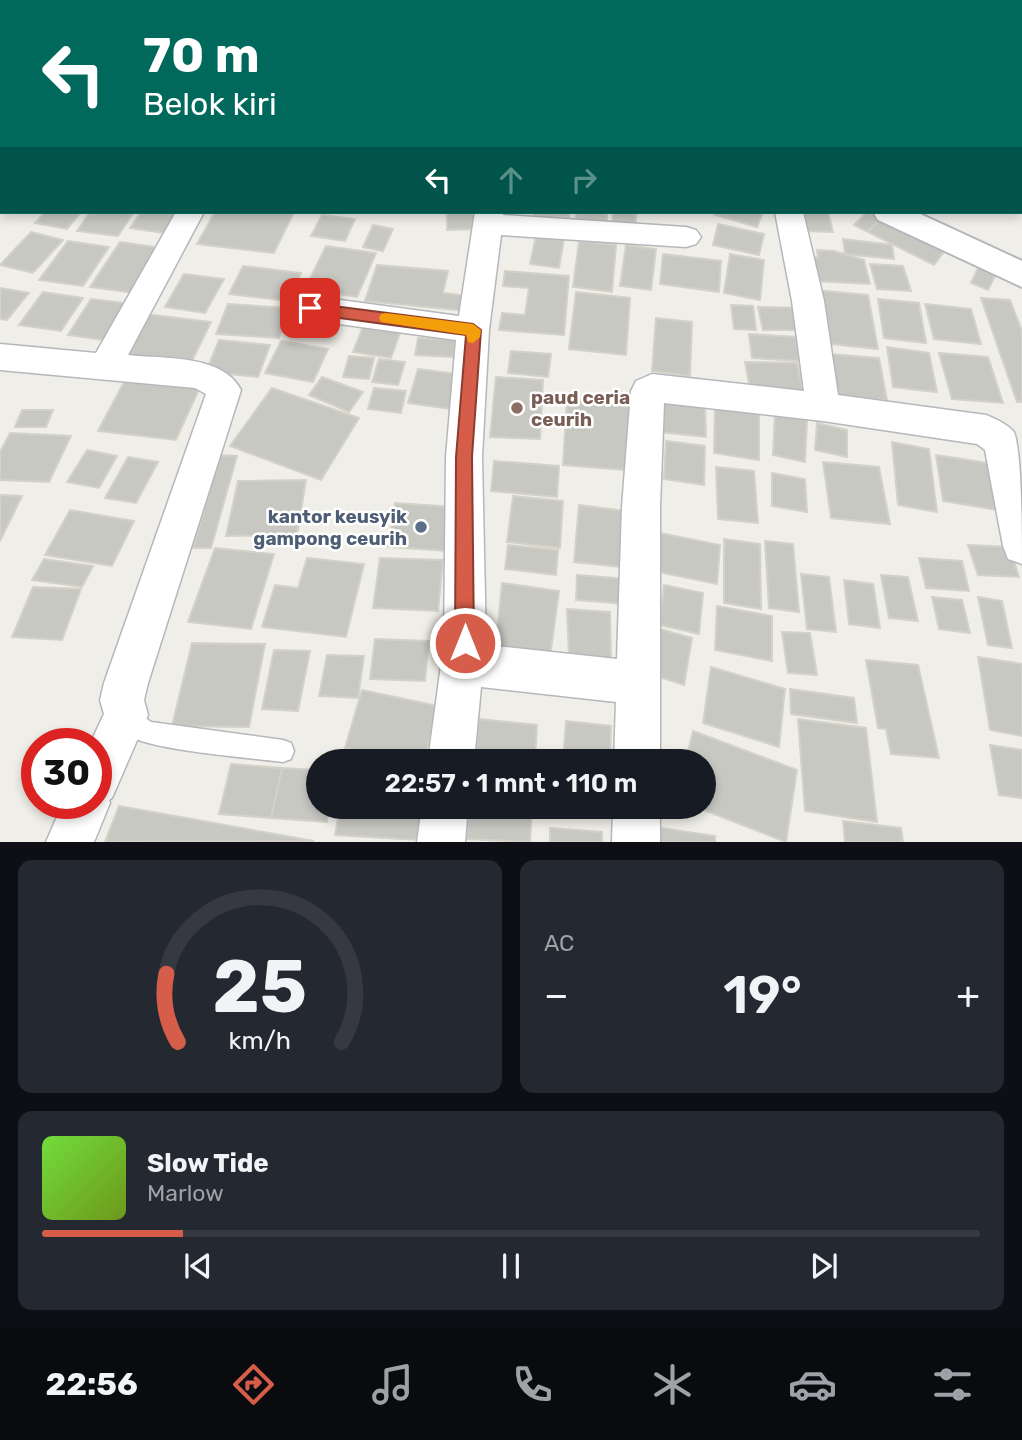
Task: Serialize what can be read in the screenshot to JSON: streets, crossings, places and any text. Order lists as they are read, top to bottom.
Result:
{
  "places": ["paud ceria ceurih", "kantor keusyik gampong ceurih"],
  "page": {
    "turn": ["70 m", "Belok kiri"],
    "limit": "30",
    "trip": "22:57 · 1 mnt · 110 m",
    "tile": "AC",
    "heat": ["−", "19°", "+"],
    "song": ["Slow Tide", "Marlow"],
    "tabs": "22:56",
    "gauge": ["25", "km/h"]
  }
}
